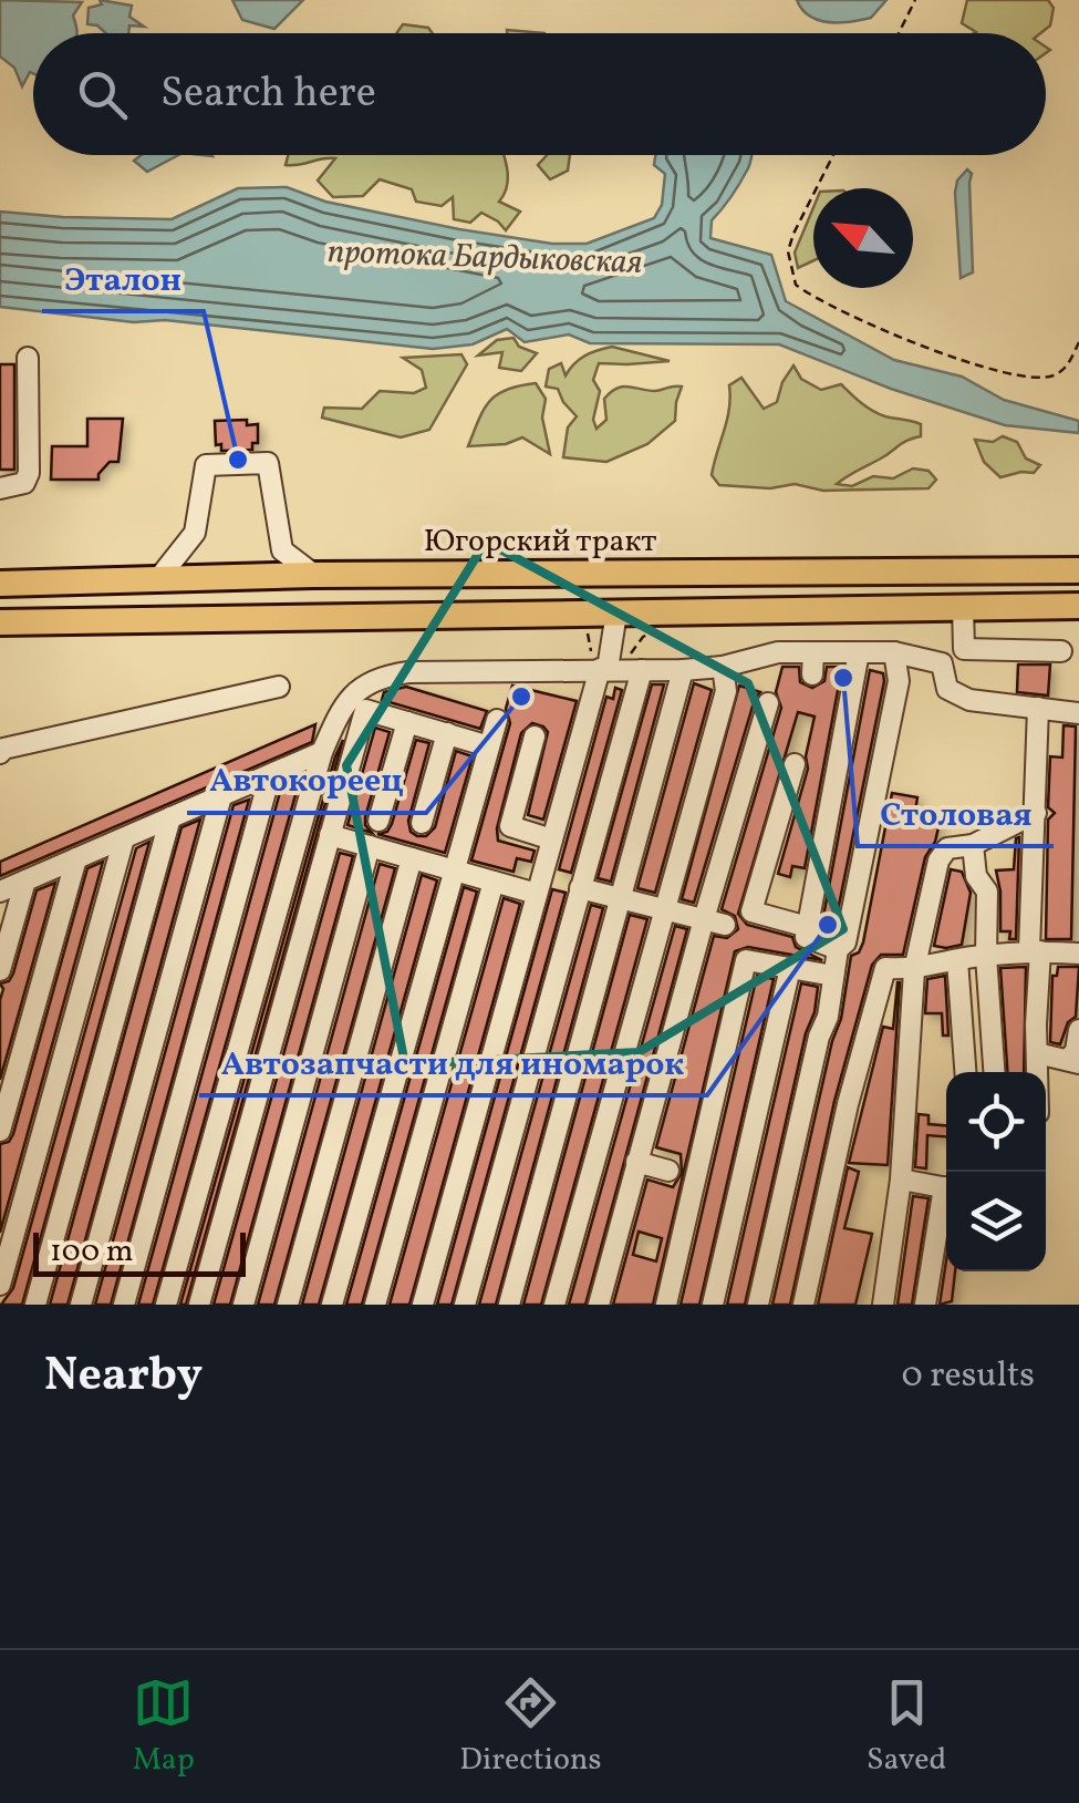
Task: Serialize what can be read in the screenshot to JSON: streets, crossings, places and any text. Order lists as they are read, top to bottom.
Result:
{
  "streets": {
    "main road": ["Югорский тракт"]
  },
  "water": ["протока Бардыковская"],
  "places": [
    "Эталон",
    "Столовая",
    "Автокореец",
    "Автозапчасти для иномарок"
  ],
  "scale_bar": "100 m",
  "north": "top left",
  "page": {
    "search": "Search here",
    "scale": "100 m",
    "heading": ["Nearby", "0 results"],
    "nav": ["Map", "Directions", "Saved"]
  }
}
